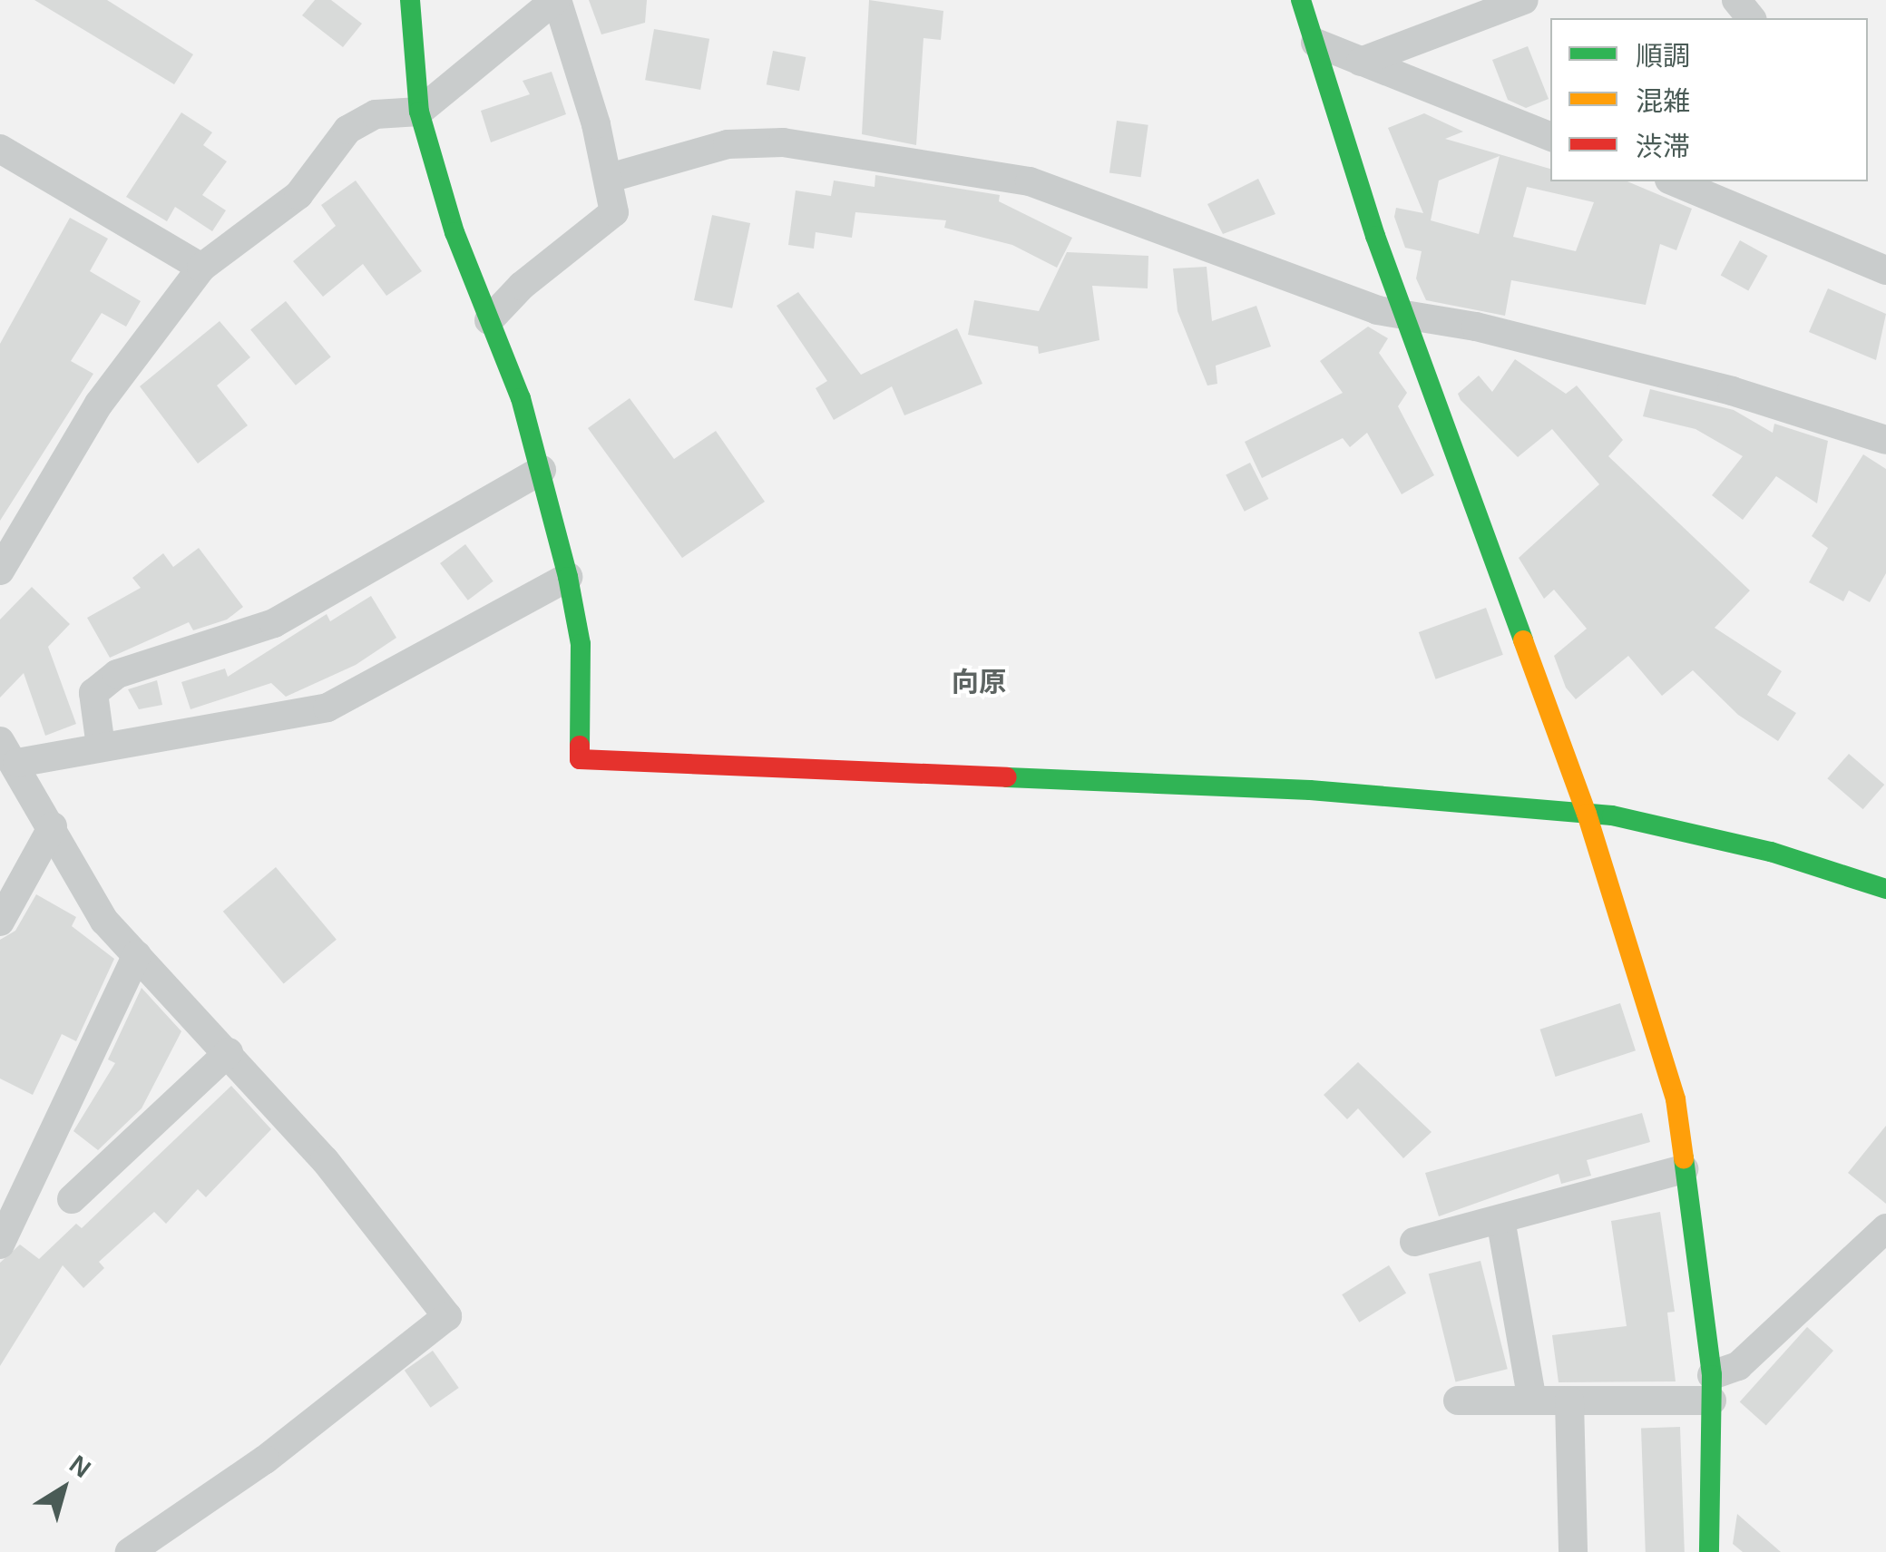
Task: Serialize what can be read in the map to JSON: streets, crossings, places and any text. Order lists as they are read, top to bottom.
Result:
{
  "districts": ["向原"],
  "legend": ["順調", "混雑", "渋滞"],
  "north": "top right"
}
